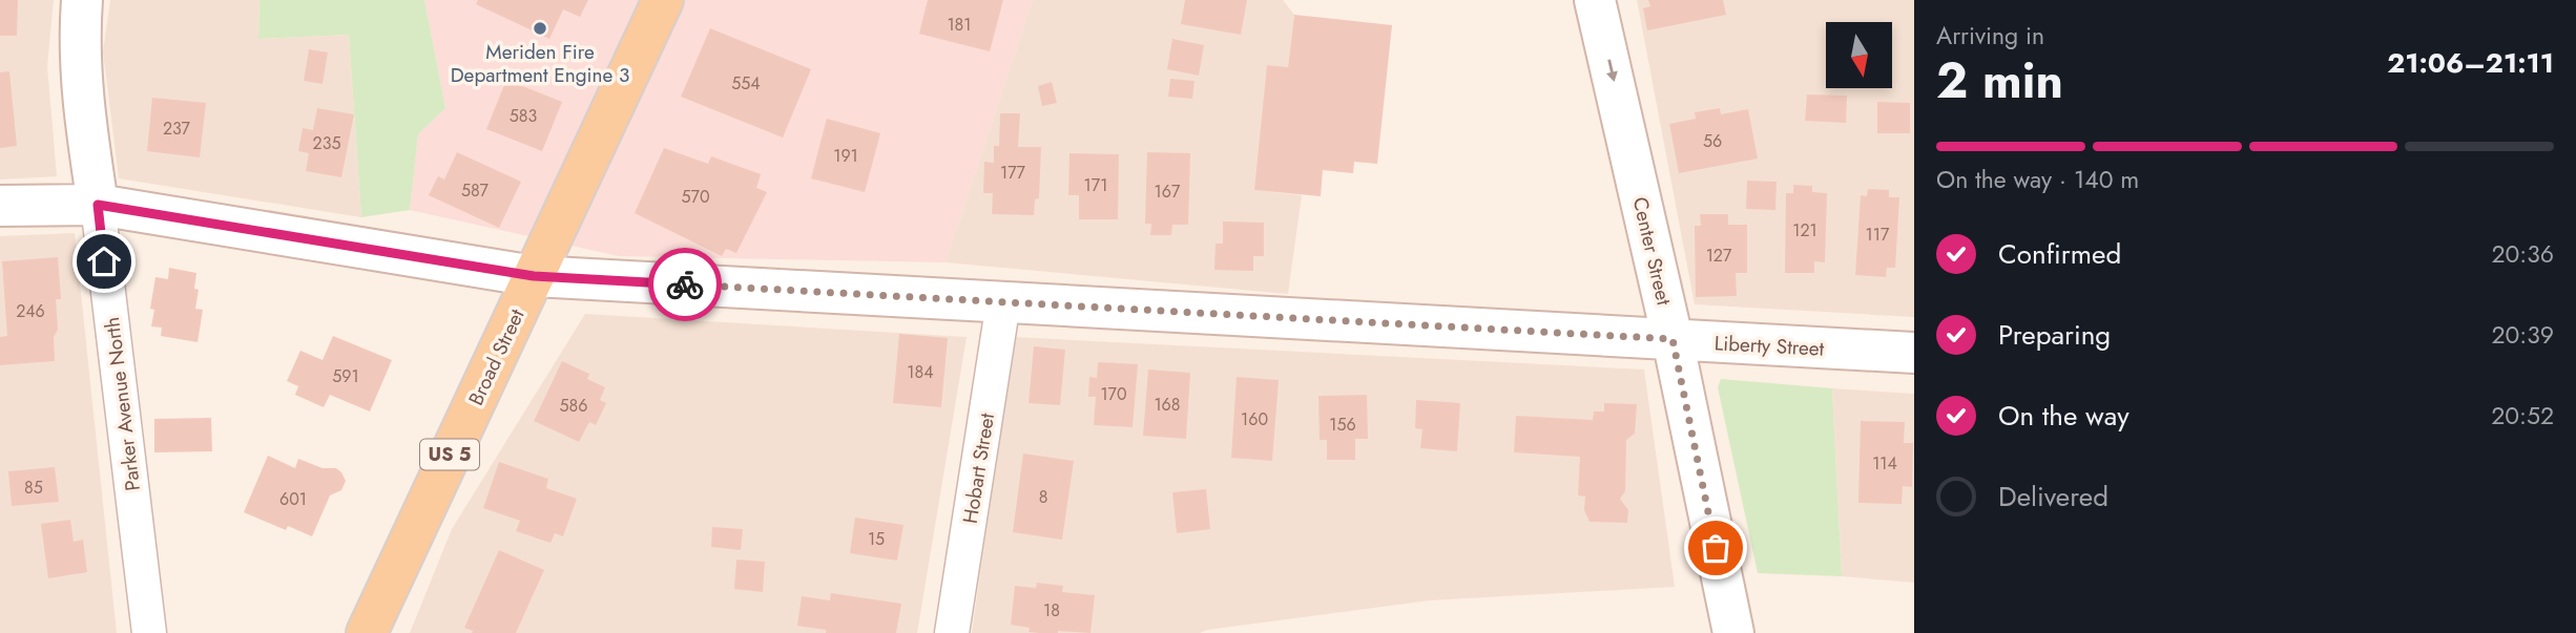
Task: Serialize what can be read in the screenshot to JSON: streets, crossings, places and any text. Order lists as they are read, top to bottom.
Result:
{
  "streets": {
    "main road": [
      "Center Street",
      "Liberty Street",
      "Broad Street",
      "Parker Avenue North",
      "US 5"
    ],
    "street": ["Hobart Street"]
  },
  "crossings": [
    ["Center Street", "Liberty Street"],
    ["Liberty Street", "Broad Street"],
    ["Liberty Street", "Parker Avenue North"],
    ["Liberty Street", "Hobart Street"]
  ],
  "one_way": ["Center Street"],
  "places": ["Meriden Fire Department Engine 3"],
  "house_numbers": [
    "181",
    "554",
    "583",
    "237",
    "56",
    "235",
    "191",
    "177",
    "171",
    "587",
    "167",
    "570",
    "121",
    "117",
    "127",
    "246",
    "184",
    "591",
    "170",
    "168",
    "586",
    "160",
    "156",
    "114",
    "85",
    "8",
    "601",
    "15",
    "18"
  ],
  "north": "bottom",
  "page": {
    "heading": ["2 min", "Arriving in", "21:06–21:11"],
    "bar": "On the way · 140 m",
    "list": [
      ["Confirmed", "20:36"],
      ["Preparing", "20:39"],
      ["On the way", "20:52"],
      "Delivered"
    ]
  }
}
